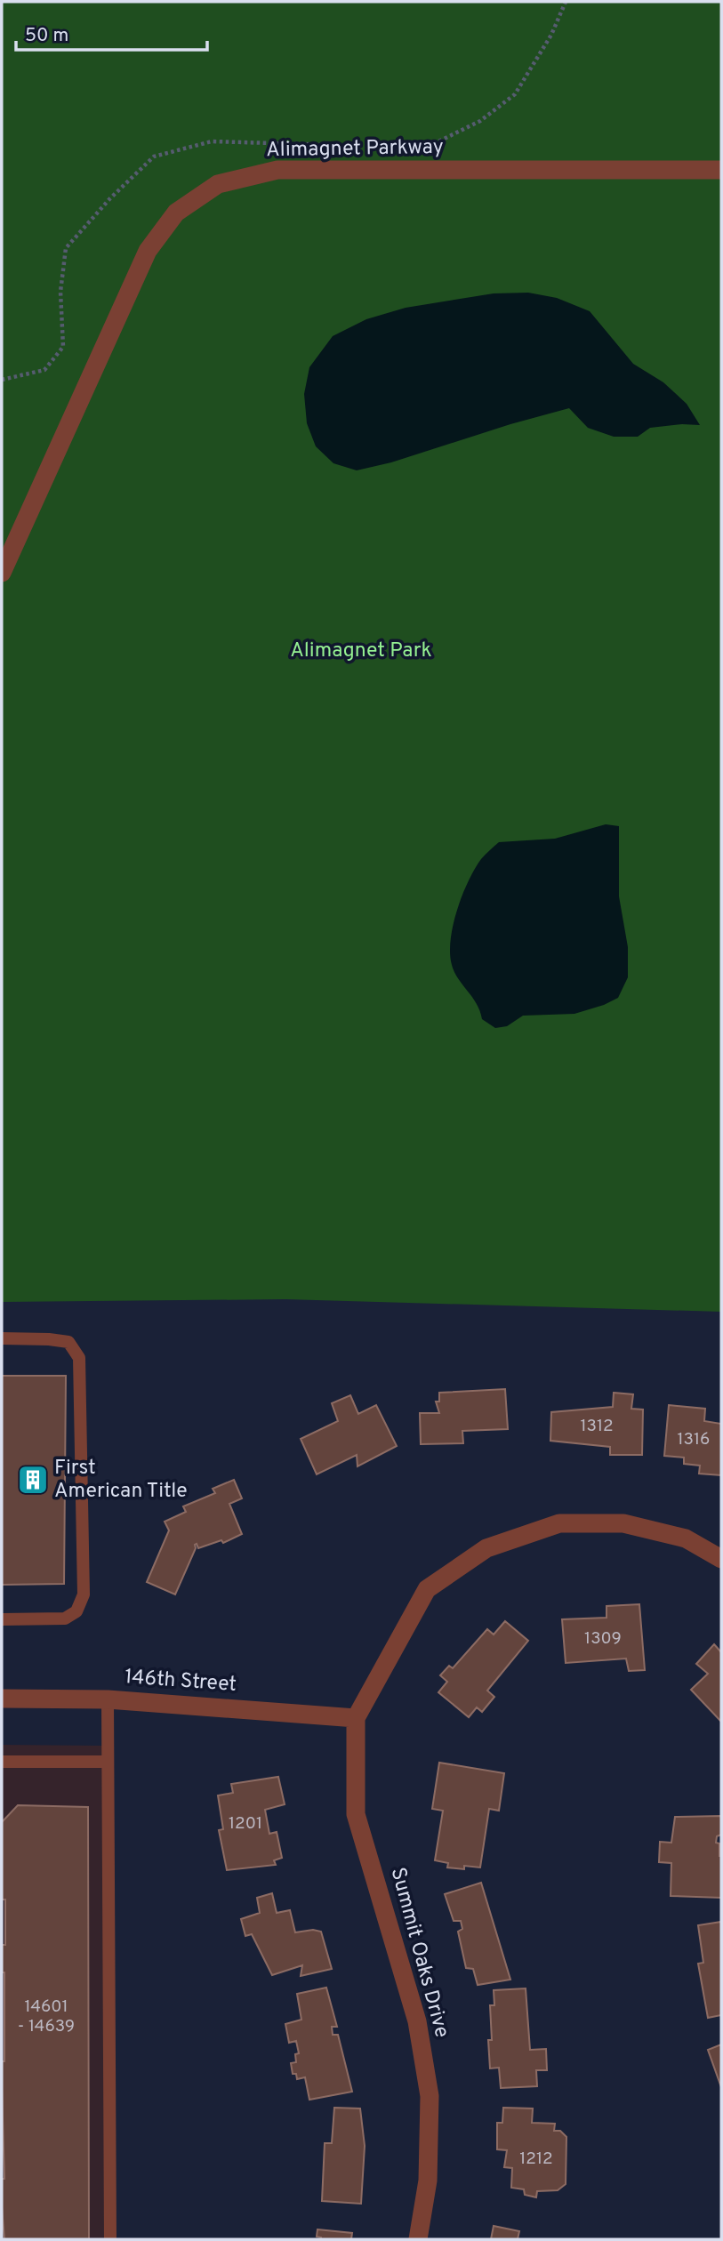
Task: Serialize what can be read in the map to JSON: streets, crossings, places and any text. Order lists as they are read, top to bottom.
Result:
{
  "streets": {
    "street": ["Alimagnet Parkway", "146th Street", "Summit Oaks Drive"]
  },
  "crossings": [
    ["146th Street", "Summit Oaks Drive"]
  ],
  "parks": ["Alimagnet Park"],
  "places": {
    "building": ["First American Title"]
  },
  "house_numbers": [
    "1312",
    "1316",
    "1309",
    "1201",
    "14601 - 14639",
    "1212"
  ],
  "scale_bar": "50 m"
}
